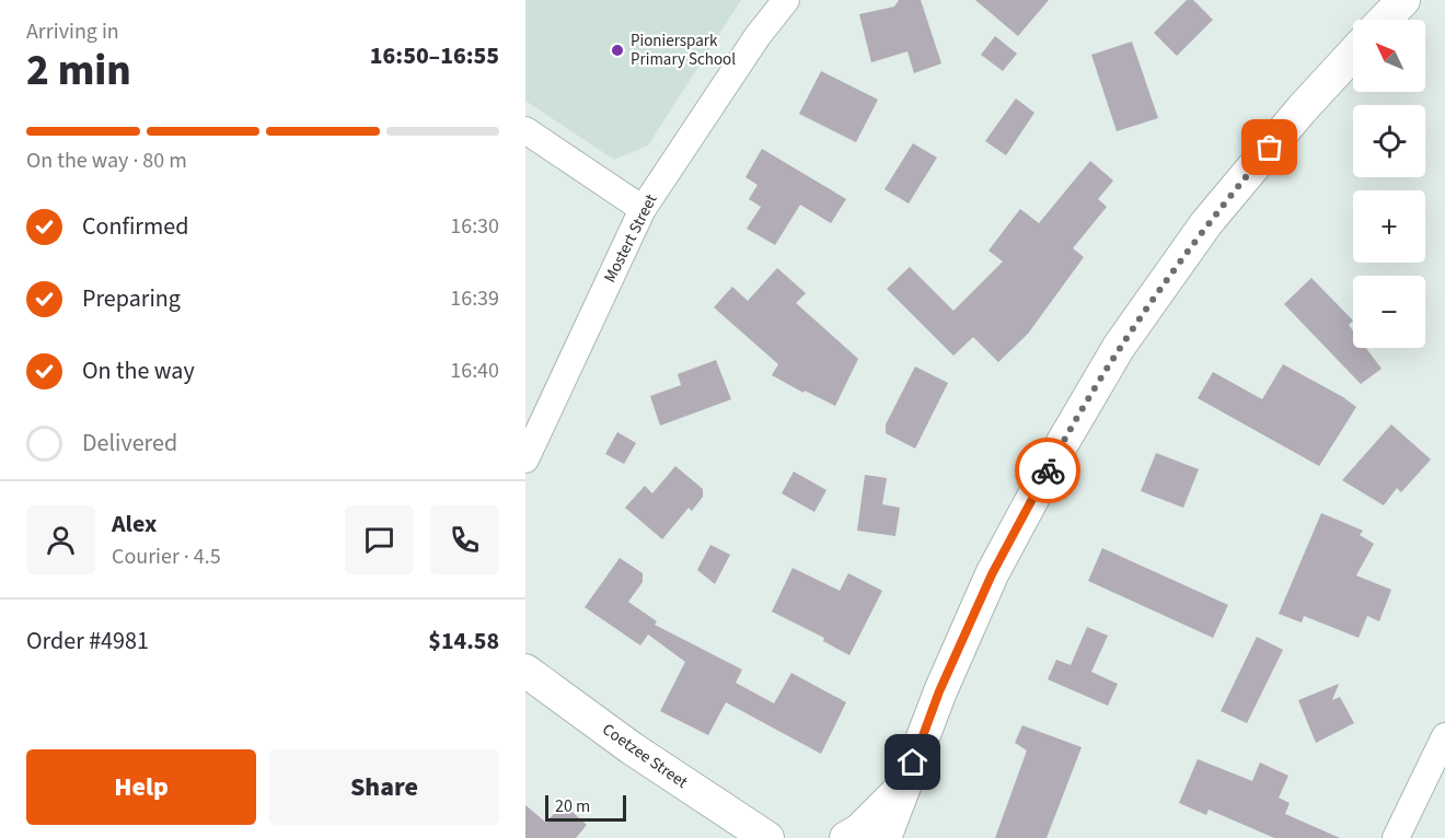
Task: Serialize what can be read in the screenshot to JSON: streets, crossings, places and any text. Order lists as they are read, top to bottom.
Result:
{
  "streets": {
    "street": ["Mostert Street", "Coetzee Street"]
  },
  "places": ["Pionierspark Primary School"],
  "scale_bar": "20 m",
  "north": "top left",
  "page": {
    "heading": ["2 min", "Arriving in", "16:50–16:55"],
    "panel": [
      "Alex",
      "Courier · 4.5",
      "Order #4981",
      "$14.58"
    ],
    "map_buttons": ["+", "−"],
    "bar": "On the way · 80 m",
    "list": [
      ["Confirmed", "16:30"],
      ["Preparing", "16:39"],
      ["On the way", "16:40"],
      "Delivered"
    ],
    "buttons": ["Help", "Share"],
    "scale": "20 m"
  }
}
